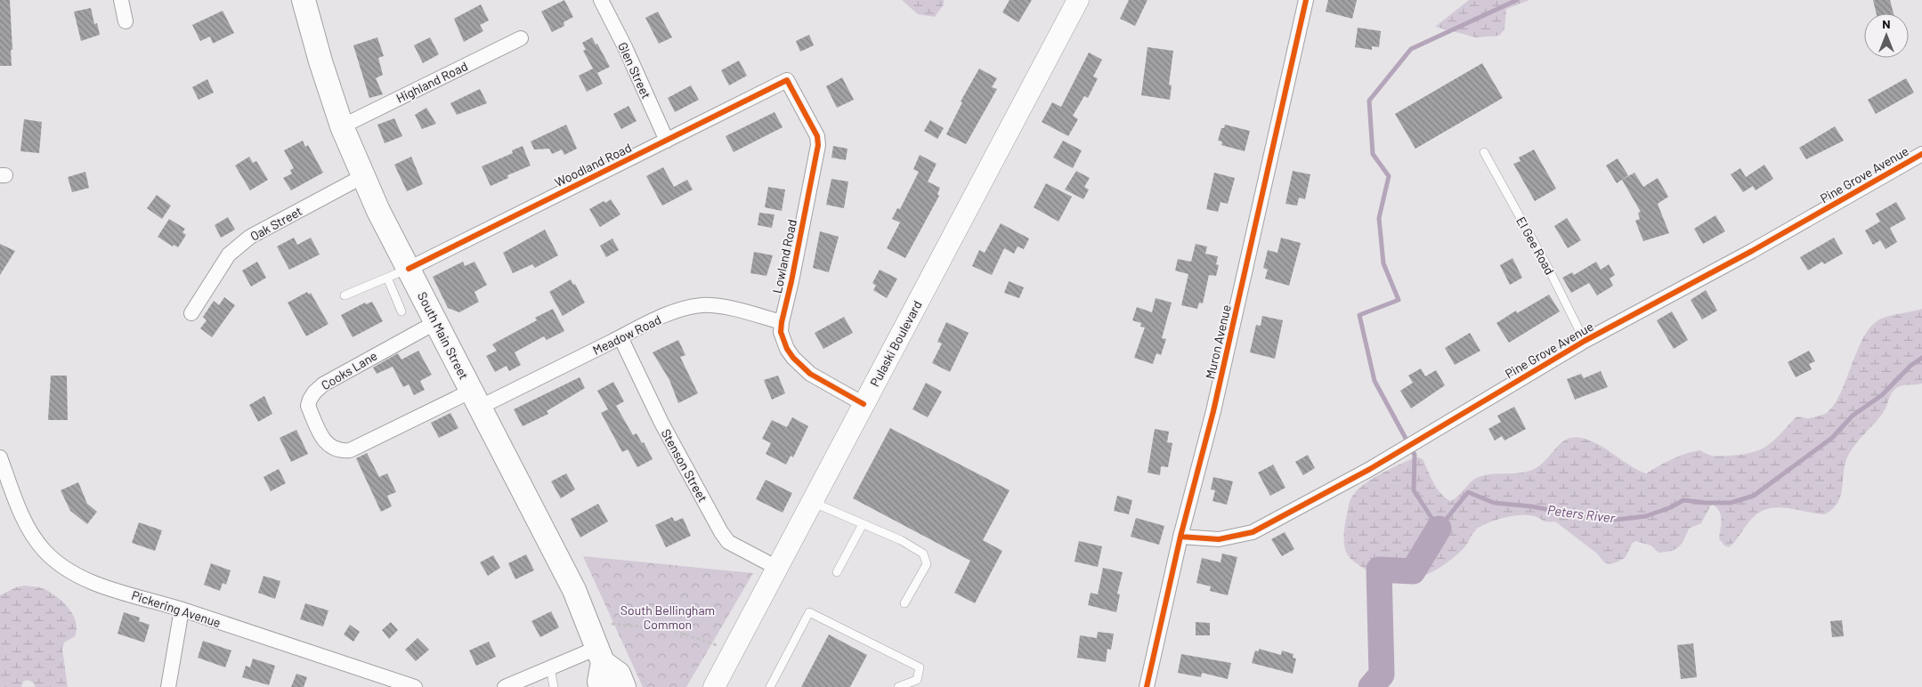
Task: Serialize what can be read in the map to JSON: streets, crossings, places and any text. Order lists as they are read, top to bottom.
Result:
{
  "streets": {
    "main road": ["South Main Street", "Pulaski Boulevard"],
    "street": [
      "Glen Street",
      "Highland Road",
      "Woodland Road",
      "Pine Grove Avenue",
      "Oak Street",
      "Lowland Road",
      "Meadow Road",
      "Muron Avenue",
      "Cooks Lane",
      "Stenson Street",
      "Pickering Avenue"
    ],
    "lane": ["El Gee Road"]
  },
  "crossings": [
    ["Glen Street", "Woodland Road"],
    ["Highland Road", "South Main Street"],
    ["Woodland Road", "Lowland Road"],
    ["Woodland Road", "South Main Street"],
    ["Pine Grove Avenue", "El Gee Road"],
    ["Pine Grove Avenue", "Muron Avenue"],
    ["Oak Street", "South Main Street"],
    ["Lowland Road", "Meadow Road"],
    ["Lowland Road", "Pulaski Boulevard"],
    ["Meadow Road", "South Main Street"],
    ["Meadow Road", "Cooks Lane"],
    ["Meadow Road", "Stenson Street"],
    ["South Main Street", "Cooks Lane"],
    ["Pulaski Boulevard", "Stenson Street"]
  ],
  "water": ["Peters River"],
  "parks": ["South Bellingham Common"],
  "north": "top"
}
